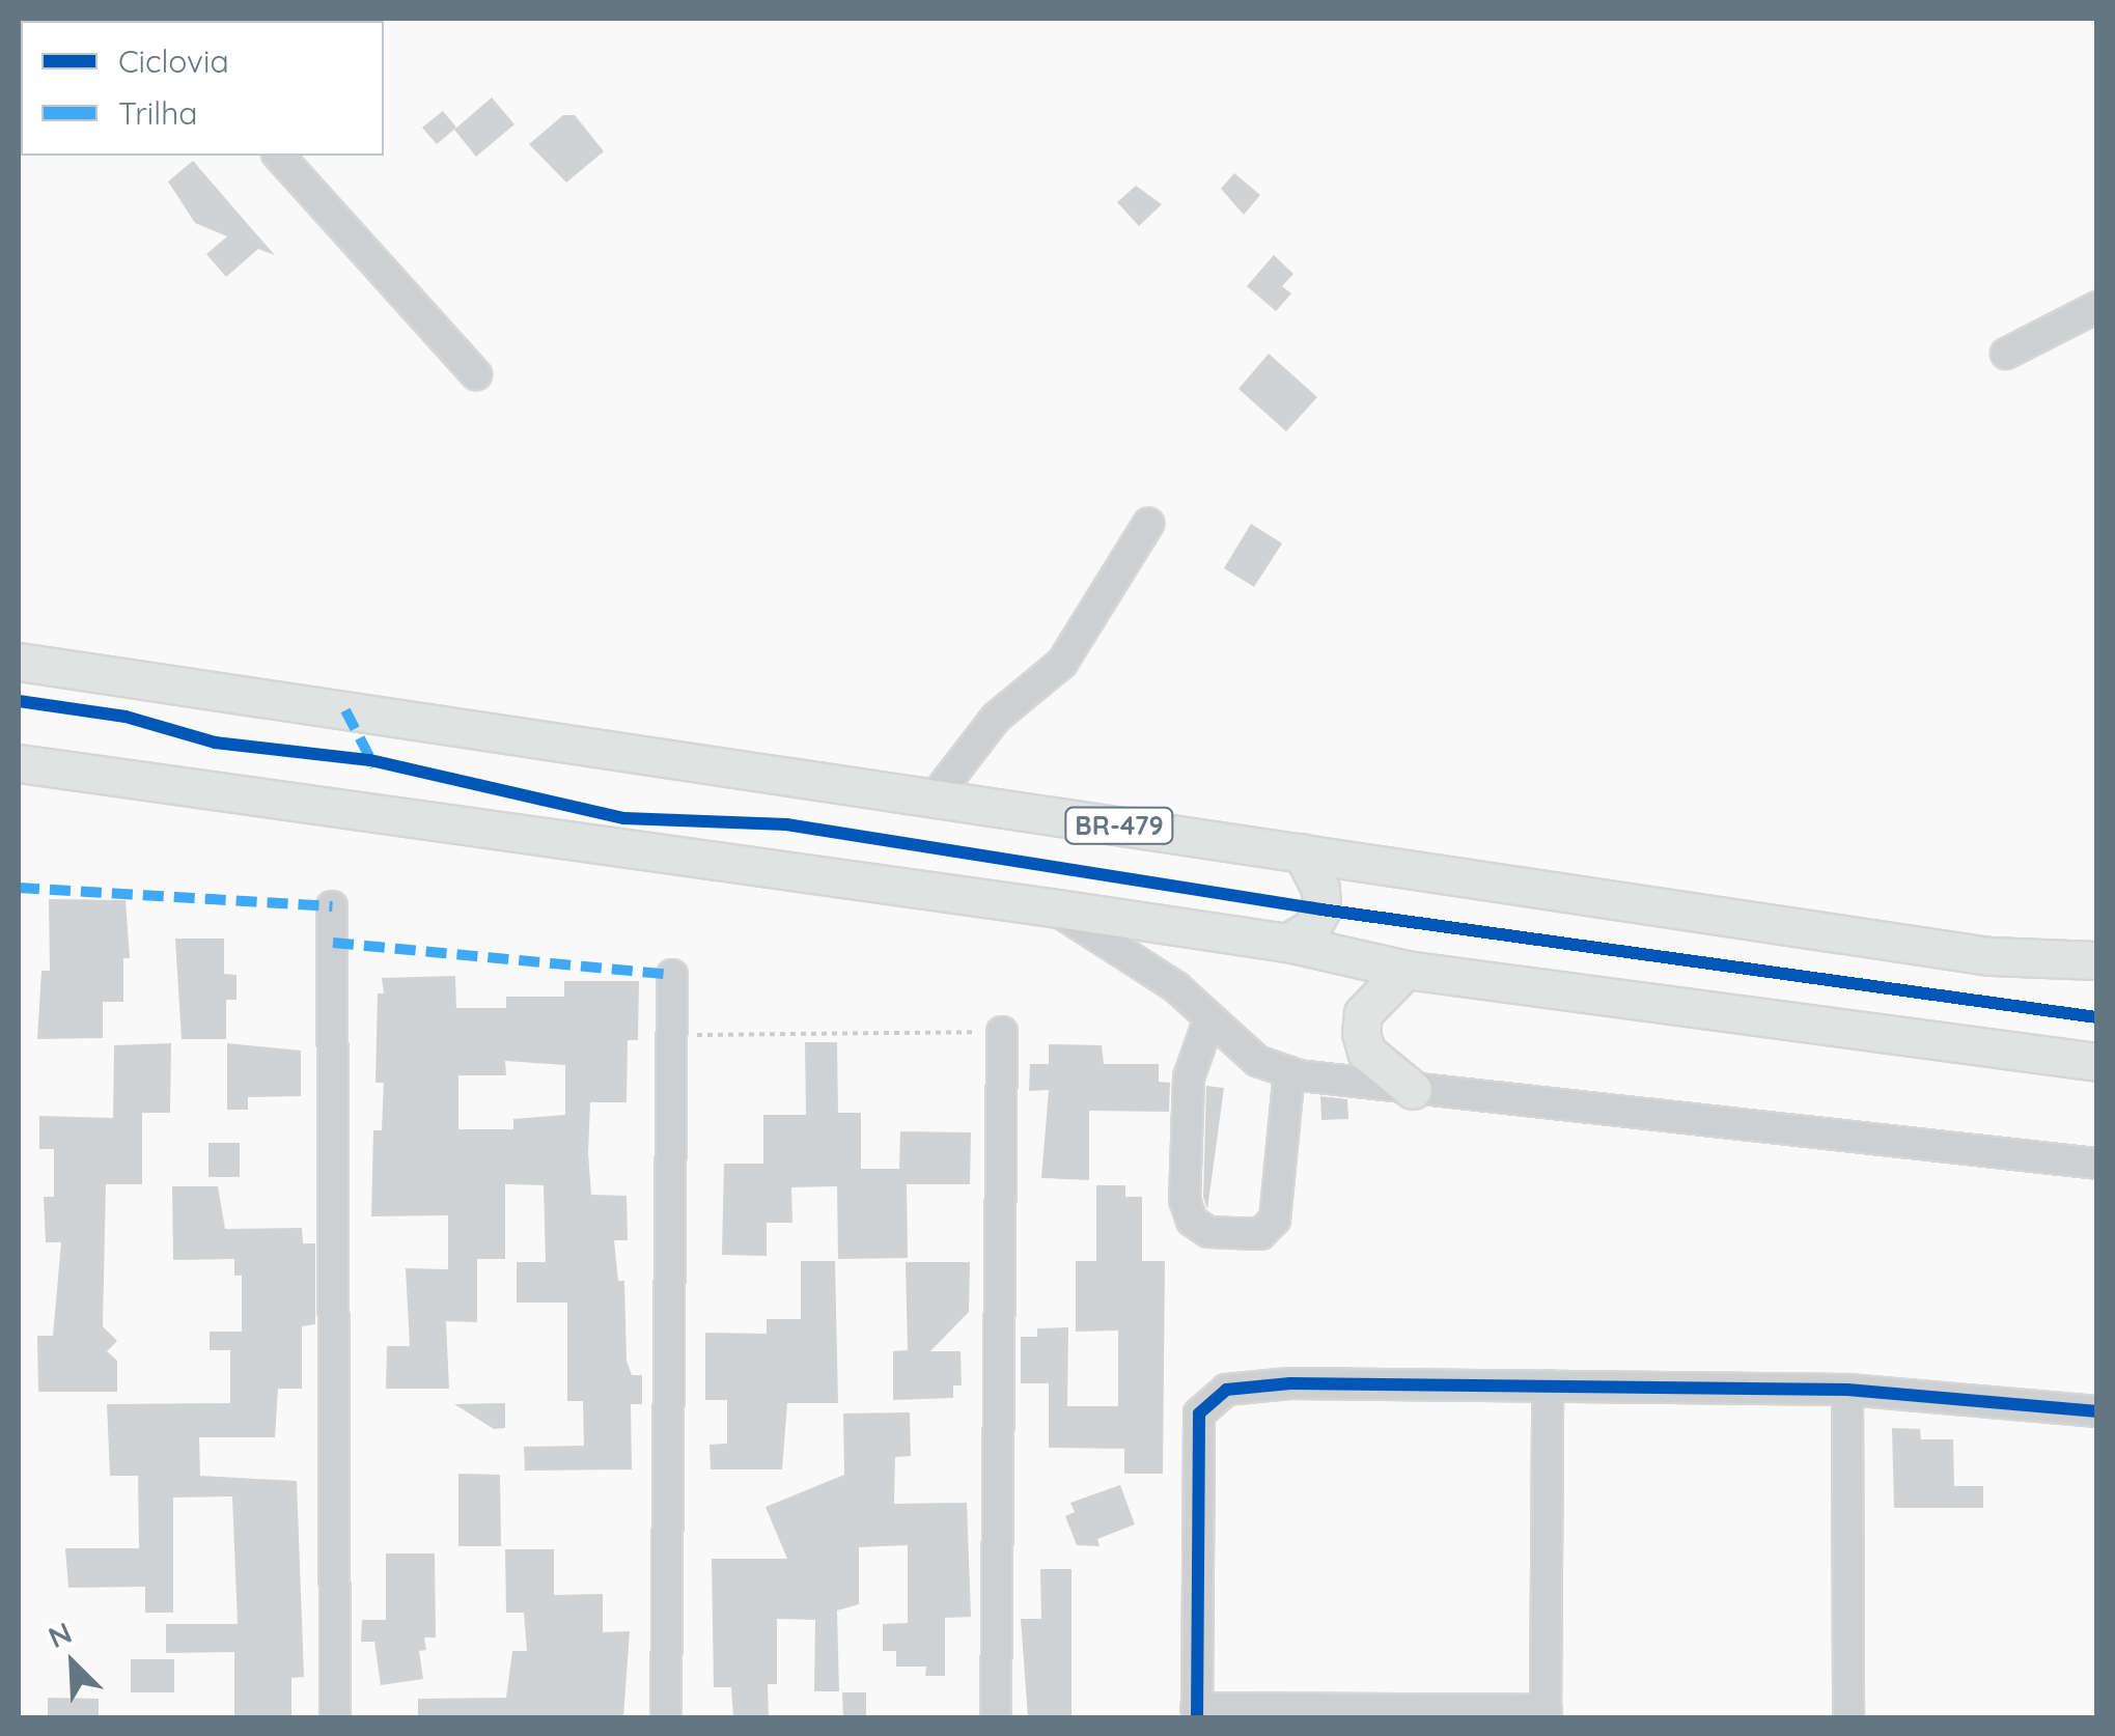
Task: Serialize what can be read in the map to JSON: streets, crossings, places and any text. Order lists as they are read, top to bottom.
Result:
{
  "streets": {
    "main road": ["BR-479"]
  },
  "legend": ["Ciclovia", "Trilha"],
  "north": "top left"
}
